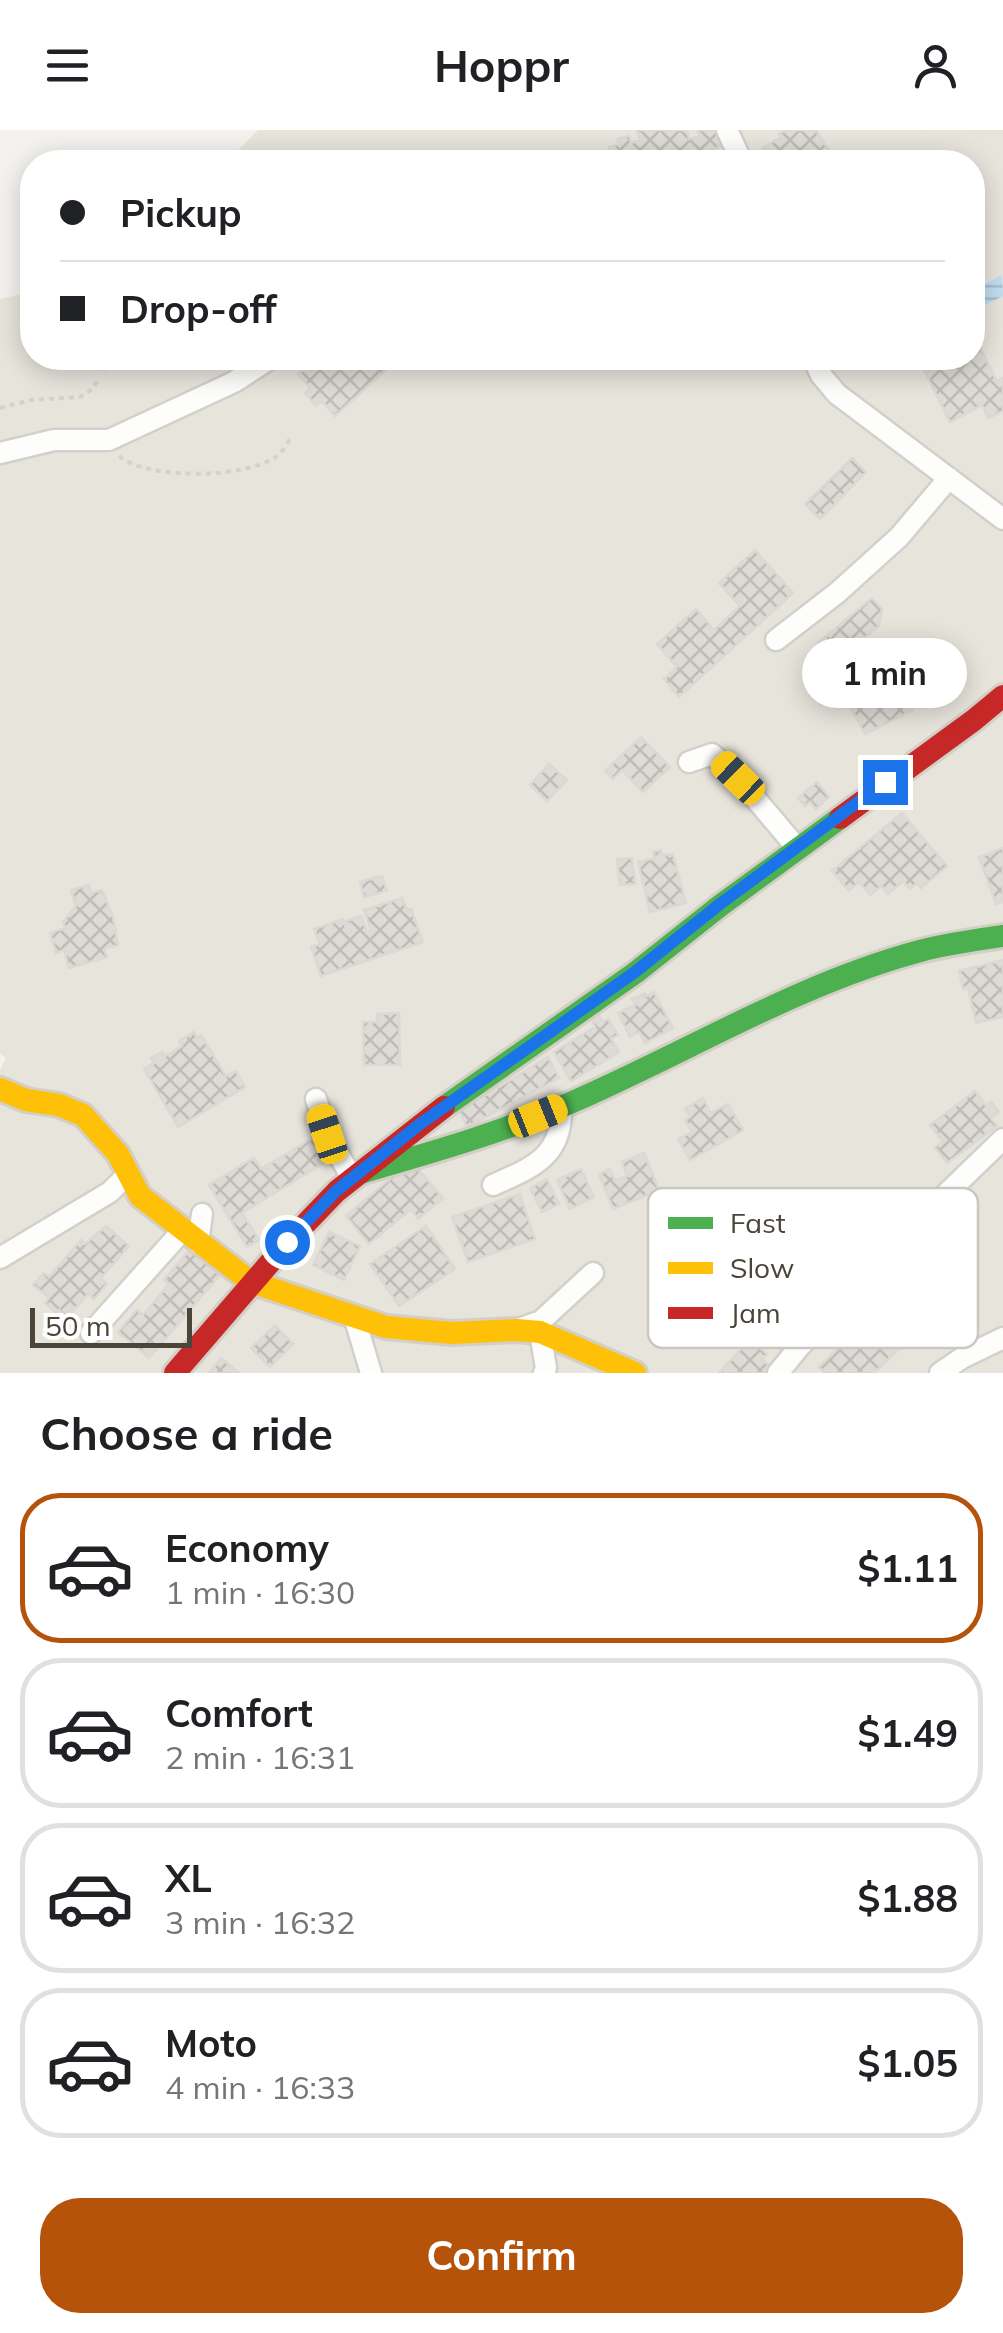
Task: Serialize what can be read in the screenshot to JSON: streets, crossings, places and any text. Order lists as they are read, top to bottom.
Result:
{
  "legend": ["Fast", "Slow", "Jam"],
  "scale_bar": "50 m",
  "page": {
    "header": "Hoppr",
    "banner": ["Pickup", "Drop-off"],
    "bubble": "1 min",
    "scale": "50 m",
    "heading": "Choose a ride",
    "list": [
      {
        "name": "Economy",
        "note": "1 min · 16:30",
        "value": "$1.11"
      },
      {
        "name": "Comfort",
        "note": "2 min · 16:31",
        "value": "$1.49"
      },
      {
        "name": "XL",
        "note": "3 min · 16:32",
        "value": "$1.88"
      },
      {
        "name": "Moto",
        "note": "4 min · 16:33",
        "value": "$1.05"
      }
    ],
    "buttons": "Confirm"
  }
}
